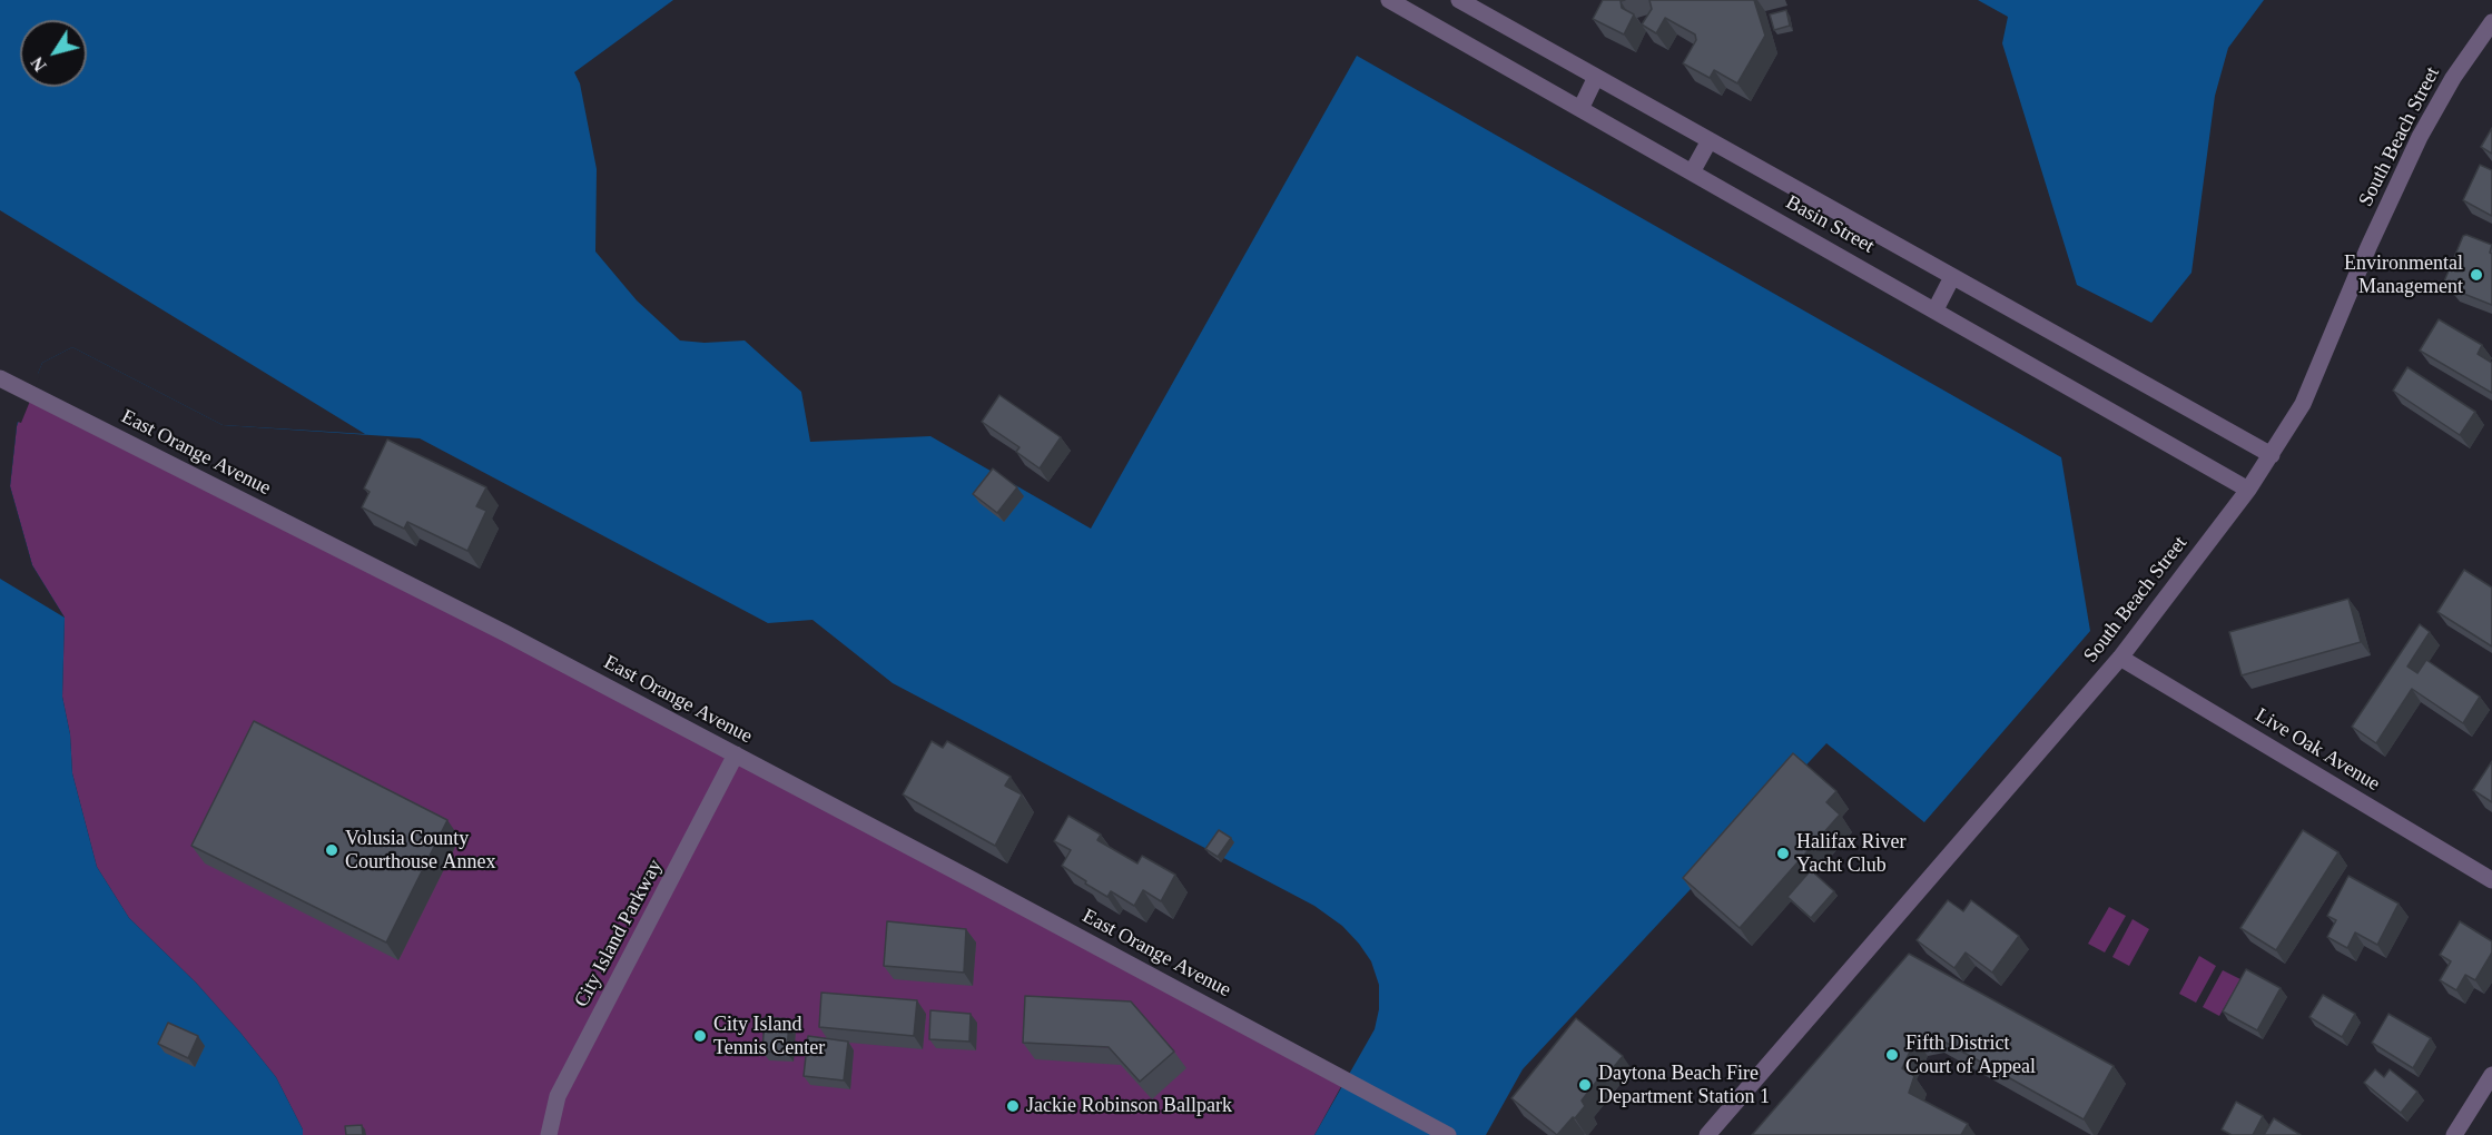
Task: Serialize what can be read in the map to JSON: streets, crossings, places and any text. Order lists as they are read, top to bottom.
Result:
{
  "streets": {
    "street": [
      "South Beach Street",
      "Basin Street",
      "East Orange Avenue",
      "Live Oak Avenue",
      "City Island Parkway"
    ]
  },
  "crossings": [
    ["South Beach Street", "Basin Street"],
    ["South Beach Street", "Live Oak Avenue"],
    ["East Orange Avenue", "City Island Parkway"]
  ],
  "places": [
    "Environmental Management",
    "Volusia County Courthouse Annex",
    "Halifax River Yacht Club",
    "City Island Tennis Center",
    "Fifth District Court of Appeal",
    "Daytona Beach Fire Department Station 1",
    "Jackie Robinson Ballpark"
  ],
  "north": "bottom left"
}
